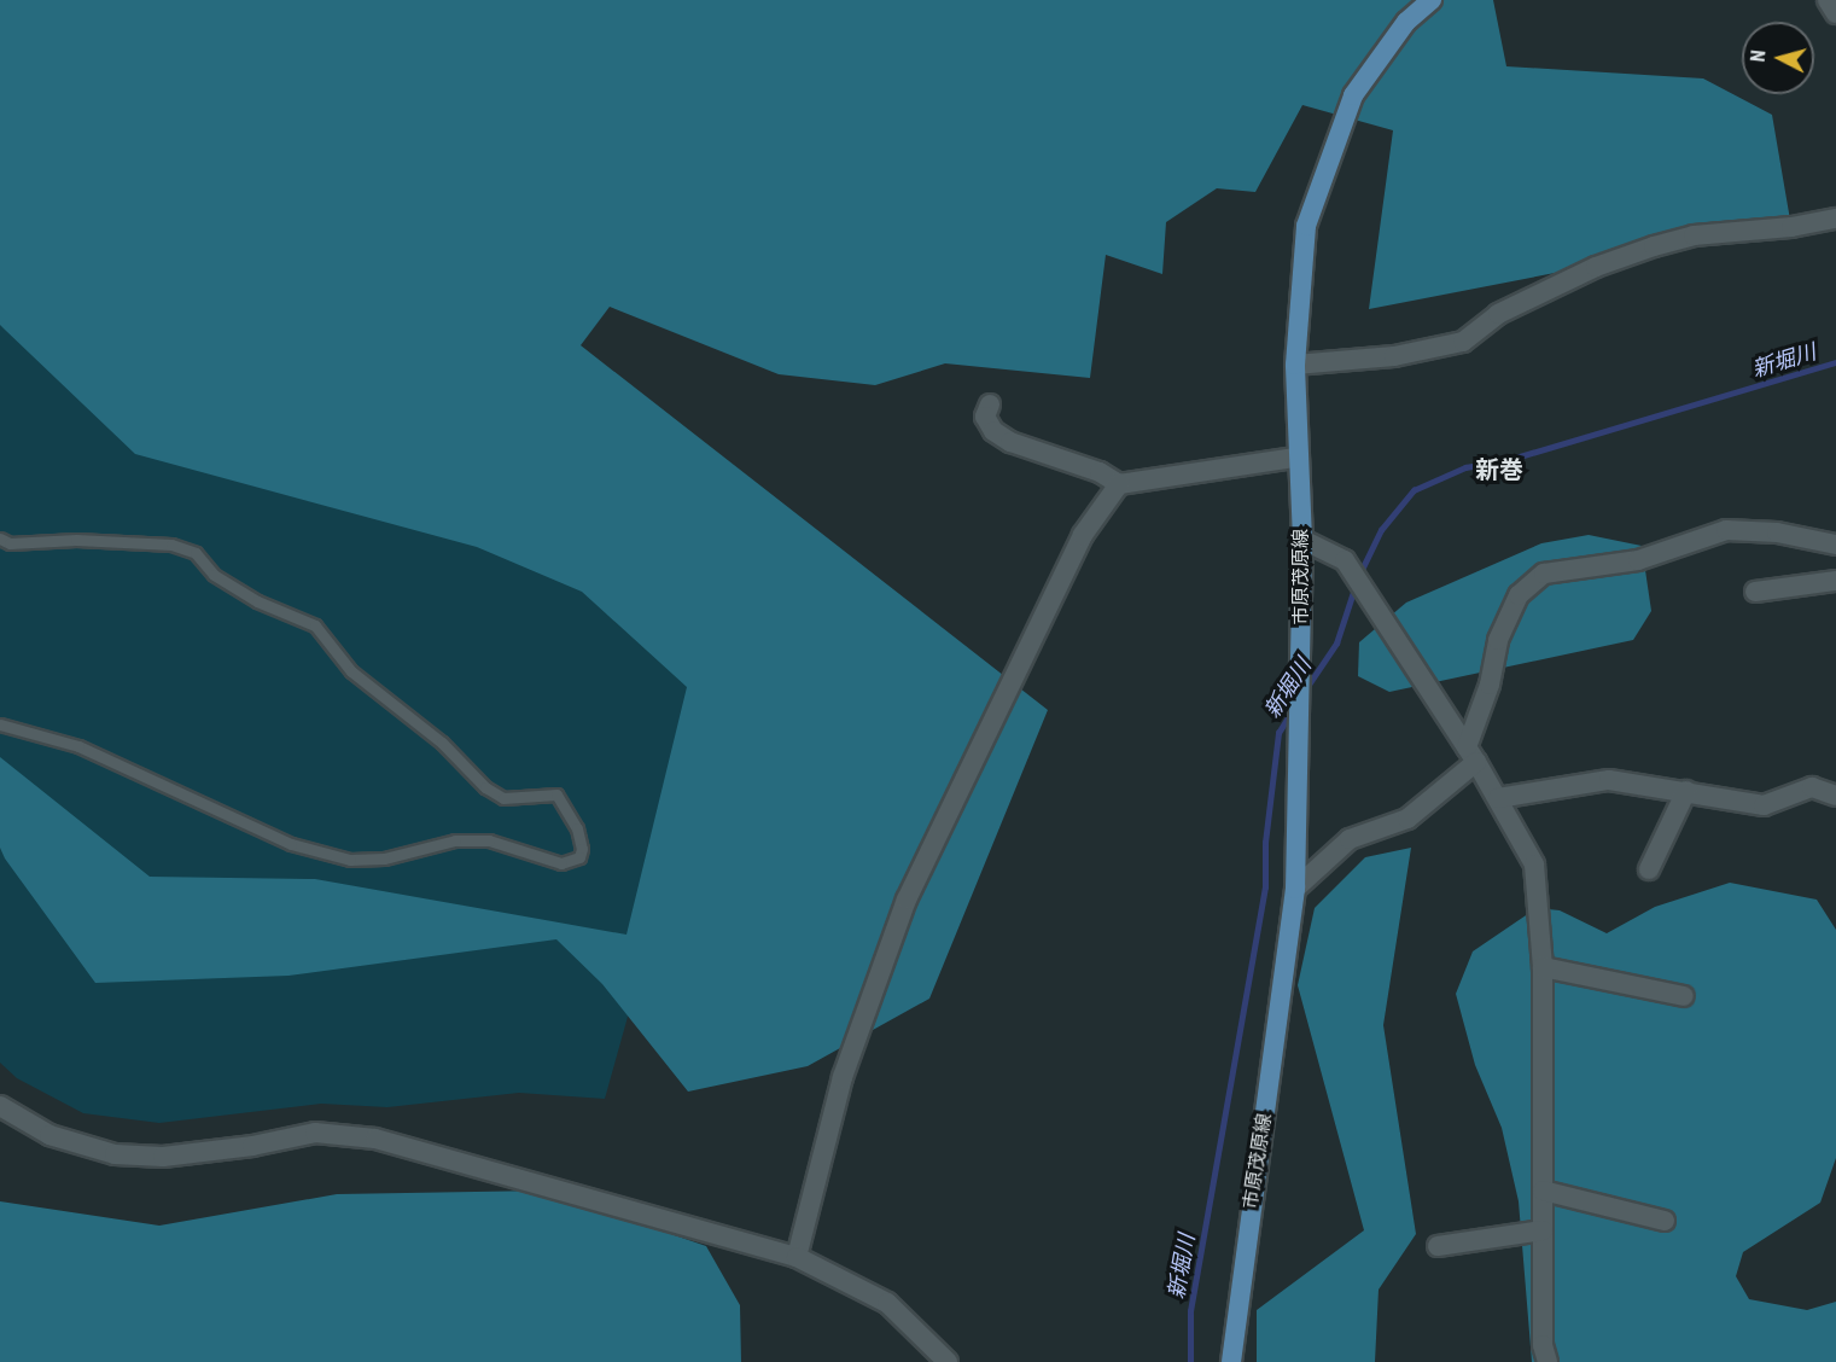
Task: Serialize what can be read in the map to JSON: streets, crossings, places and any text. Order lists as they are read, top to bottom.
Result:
{
  "streets": {
    "main road": ["市原茂原線"]
  },
  "districts": ["新巻"],
  "water": ["新堀川"],
  "north": "left"
}
